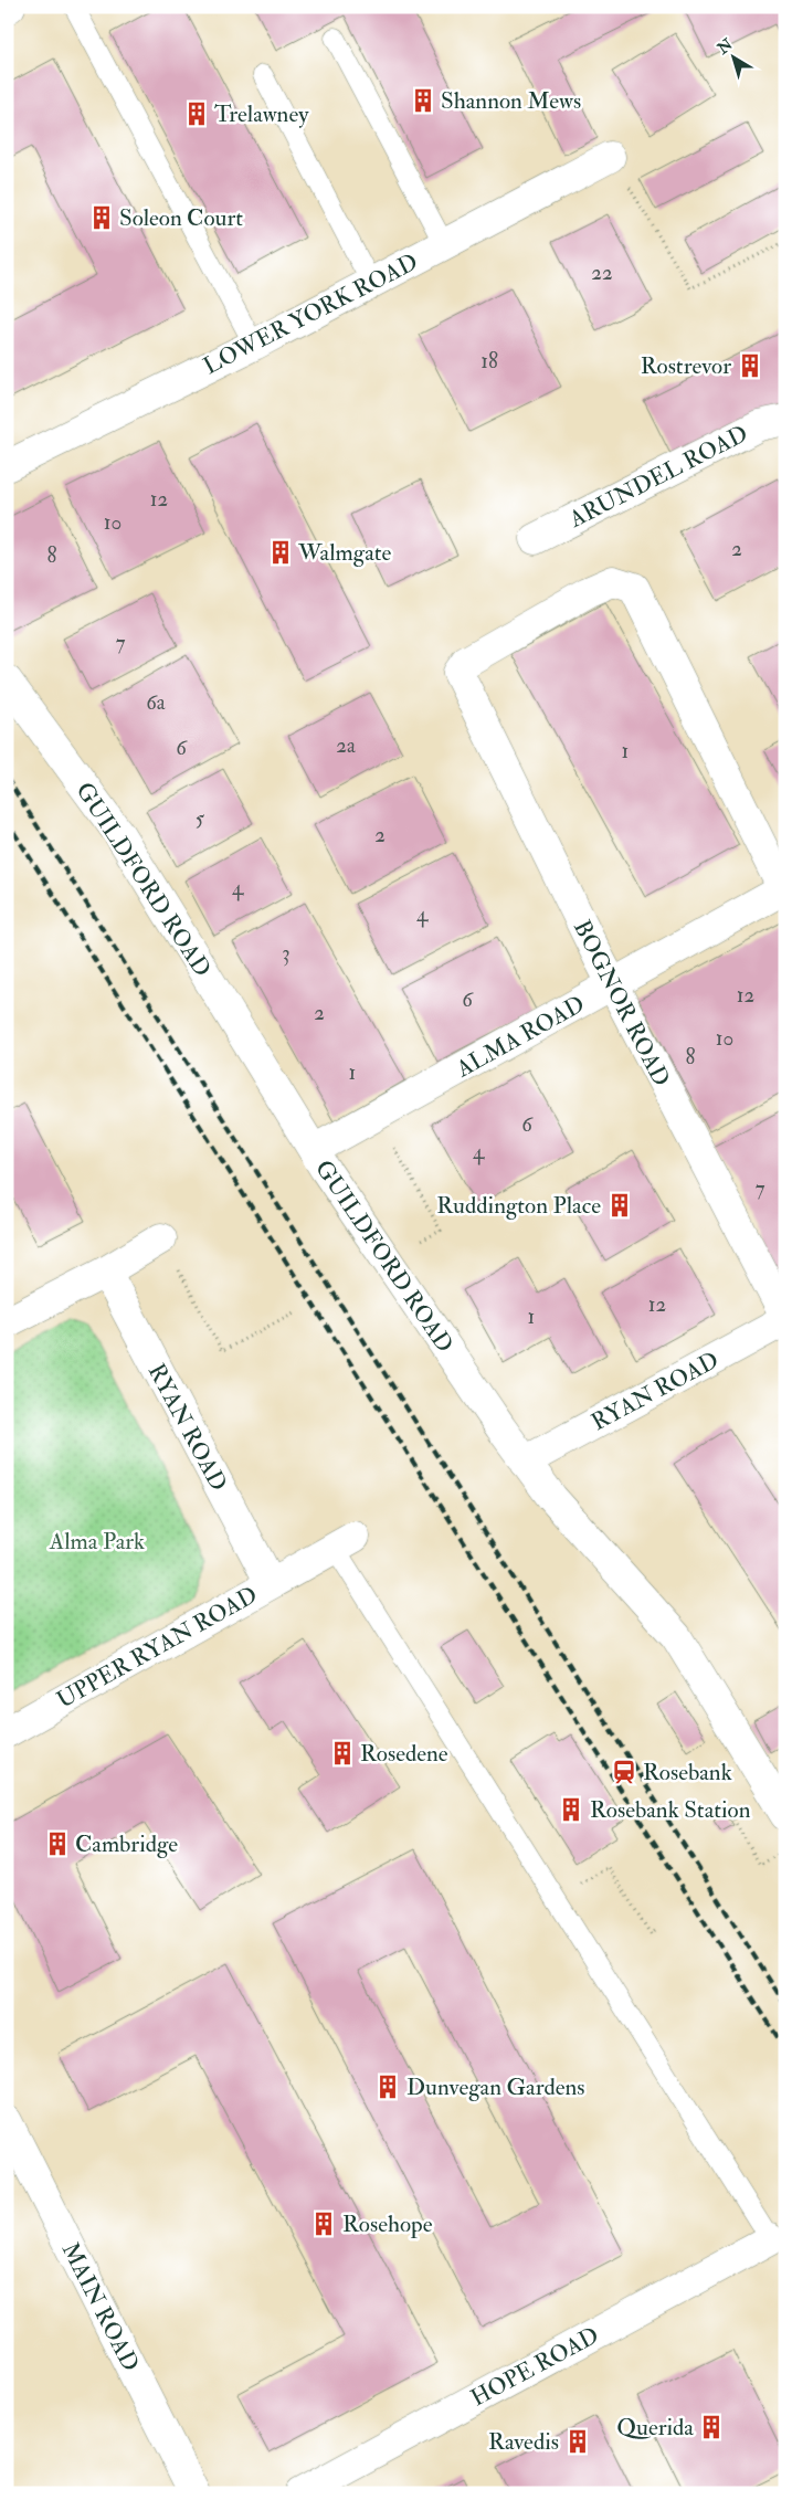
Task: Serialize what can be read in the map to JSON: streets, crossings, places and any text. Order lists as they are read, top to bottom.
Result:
{
  "streets": {
    "street": [
      "LOWER YORK ROAD",
      "ARUNDEL ROAD",
      "GUILDFORD ROAD",
      "BOGNOR ROAD",
      "ALMA ROAD",
      "RYAN ROAD",
      "UPPER RYAN ROAD",
      "MAIN ROAD",
      "HOPE ROAD"
    ]
  },
  "crossings": [
    ["GUILDFORD ROAD", "ALMA ROAD"],
    ["GUILDFORD ROAD", "RYAN ROAD"],
    ["BOGNOR ROAD", "ALMA ROAD"],
    ["BOGNOR ROAD", "RYAN ROAD"],
    ["RYAN ROAD", "UPPER RYAN ROAD"]
  ],
  "parks": ["Alma Park"],
  "places": {
    "building": [
      "Shannon Mews",
      "Trelawney",
      "Soleon Court",
      "Rostrevor",
      "Walmgate",
      "Ruddington Place",
      "Rosedene",
      "Rosebank Station",
      "Cambridge",
      "Dunvegan Gardens",
      "Rosehope",
      "Querida",
      "Ravedis"
    ],
    "station": ["Rosebank"]
  },
  "house_numbers": [
    "22",
    "18",
    "12",
    "10",
    "2",
    "8",
    "7",
    "6a",
    "2a",
    "6",
    "1",
    "5",
    "2",
    "4",
    "4",
    "3",
    "12",
    "6",
    "2",
    "10",
    "8",
    "1",
    "6",
    "4",
    "7",
    "12",
    "1"
  ],
  "north": "top left"
}
